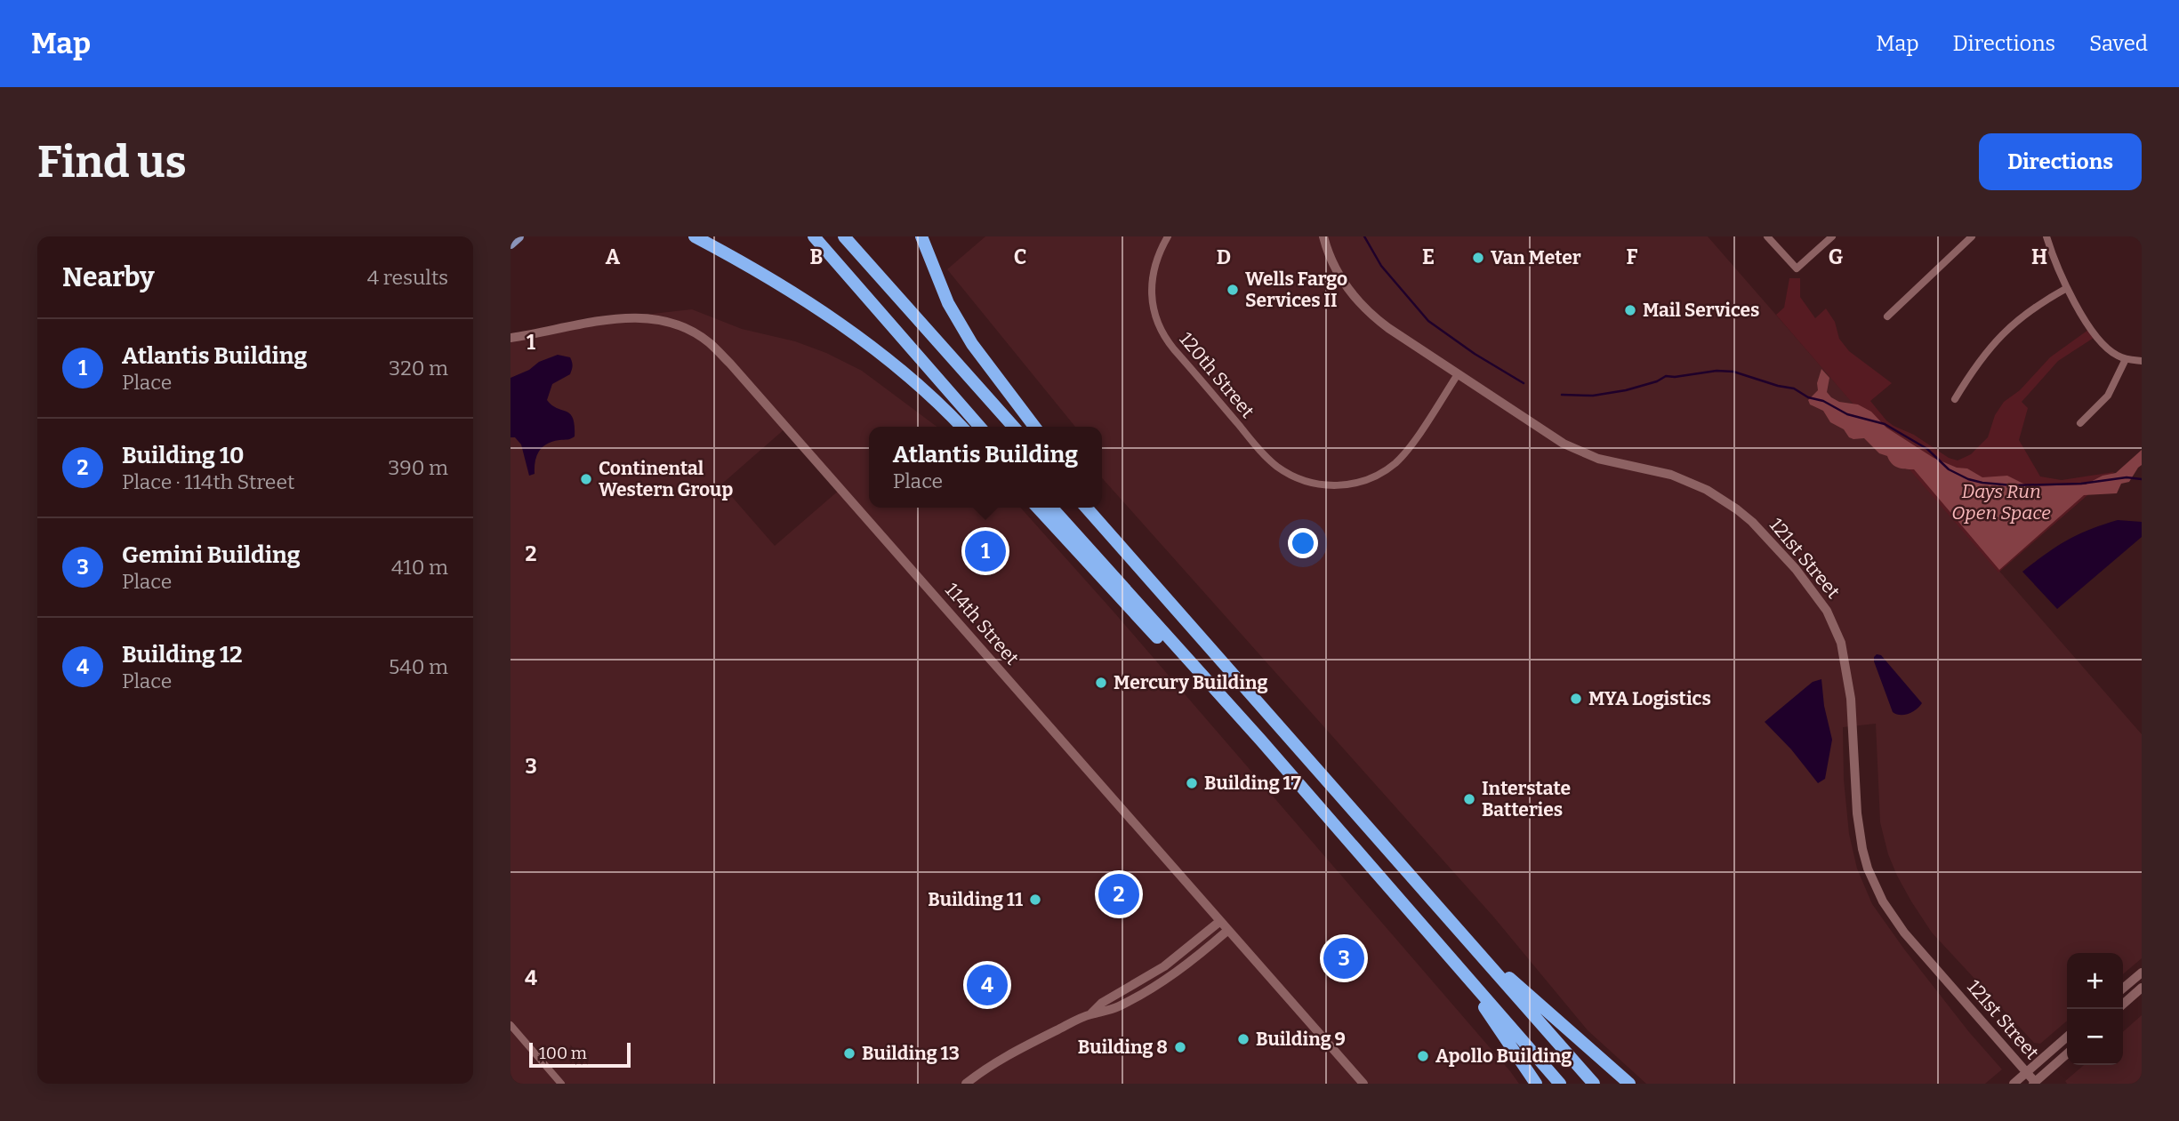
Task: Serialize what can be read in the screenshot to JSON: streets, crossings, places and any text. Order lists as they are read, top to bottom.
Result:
{
  "streets": {
    "street": ["120th Street", "121st Street", "114th Street"]
  },
  "crossings": [
    ["120th Street", "121st Street"]
  ],
  "parks": ["Days Run Open Space"],
  "places": [
    "Van Meter",
    "Wells Fargo Services II",
    "Mail Services",
    "Continental Western Group",
    "Mercury Building",
    "MYA Logistics",
    "Building 17",
    "Interstate Batteries",
    "Building 11",
    "Building 9",
    "Building 8",
    "Building 13",
    "Apollo Building"
  ],
  "scale_bar": "100 m",
  "page": {
    "header": "Map",
    "nav": ["Map", "Directions", "Saved"],
    "buttons": "Directions",
    "title": "Find us",
    "heading": ["Nearby", "4 results"],
    "list": [
      {
        "mark": "1",
        "name": "Atlantis Building",
        "note": "Place",
        "value": "320 m"
      },
      {
        "mark": "2",
        "name": "Building 10",
        "note": "Place · 114th Street",
        "value": "390 m"
      },
      {
        "mark": "3",
        "name": "Gemini Building",
        "note": "Place",
        "value": "410 m"
      },
      {
        "mark": "4",
        "name": "Building 12",
        "note": "Place",
        "value": "540 m"
      }
    ],
    "popup": ["Atlantis Building", "Place"],
    "pins": [
      "1",
      "2",
      "3",
      "4"
    ],
    "map_buttons": ["+", "−"],
    "scale": "100 m"
  },
  "grid": {
    "columns": [
      "A",
      "B",
      "C",
      "D",
      "E",
      "F",
      "G",
      "H"
    ],
    "rows": [
      "1",
      "2",
      "3",
      "4"
    ]
  }
}
